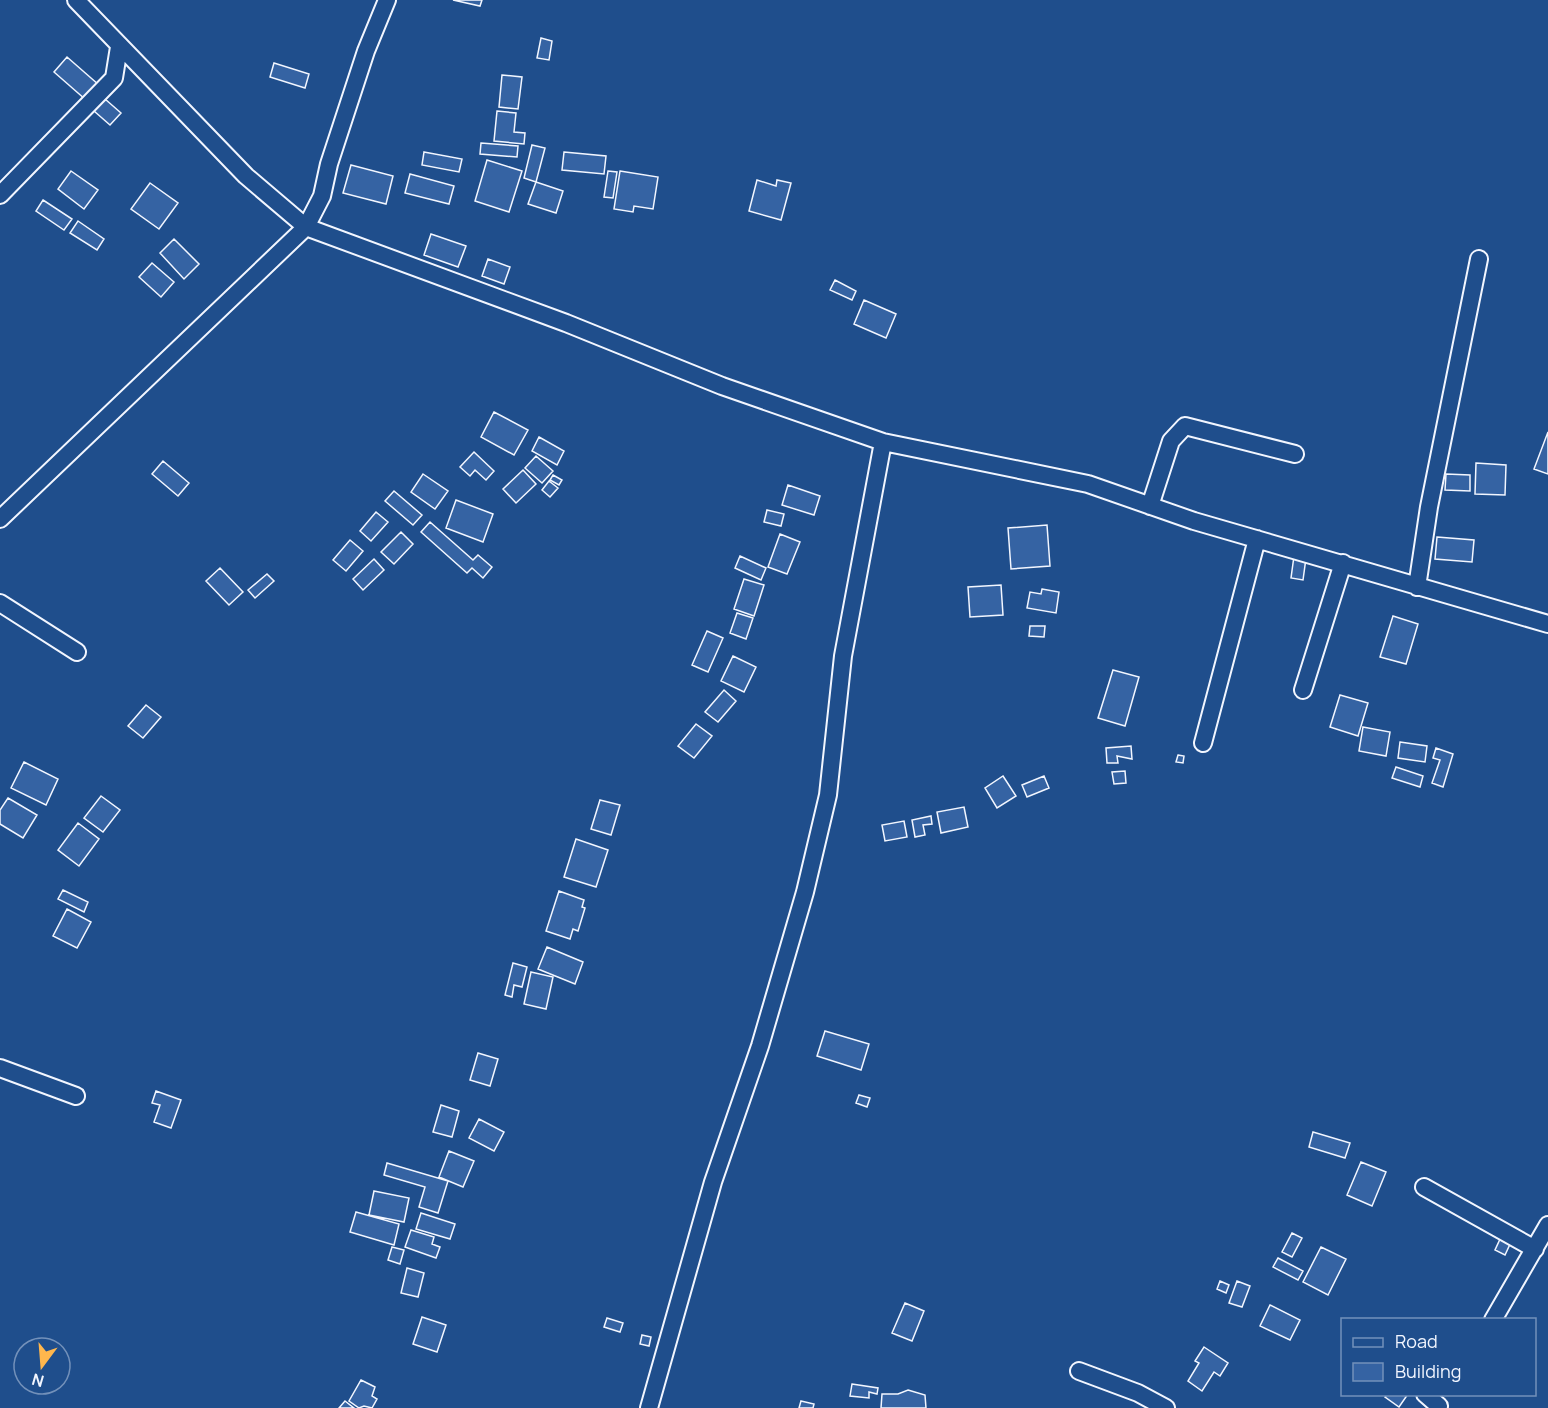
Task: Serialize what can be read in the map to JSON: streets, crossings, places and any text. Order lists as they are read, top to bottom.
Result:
{
  "legend": ["Road", "Building"],
  "north": "bottom"
}
